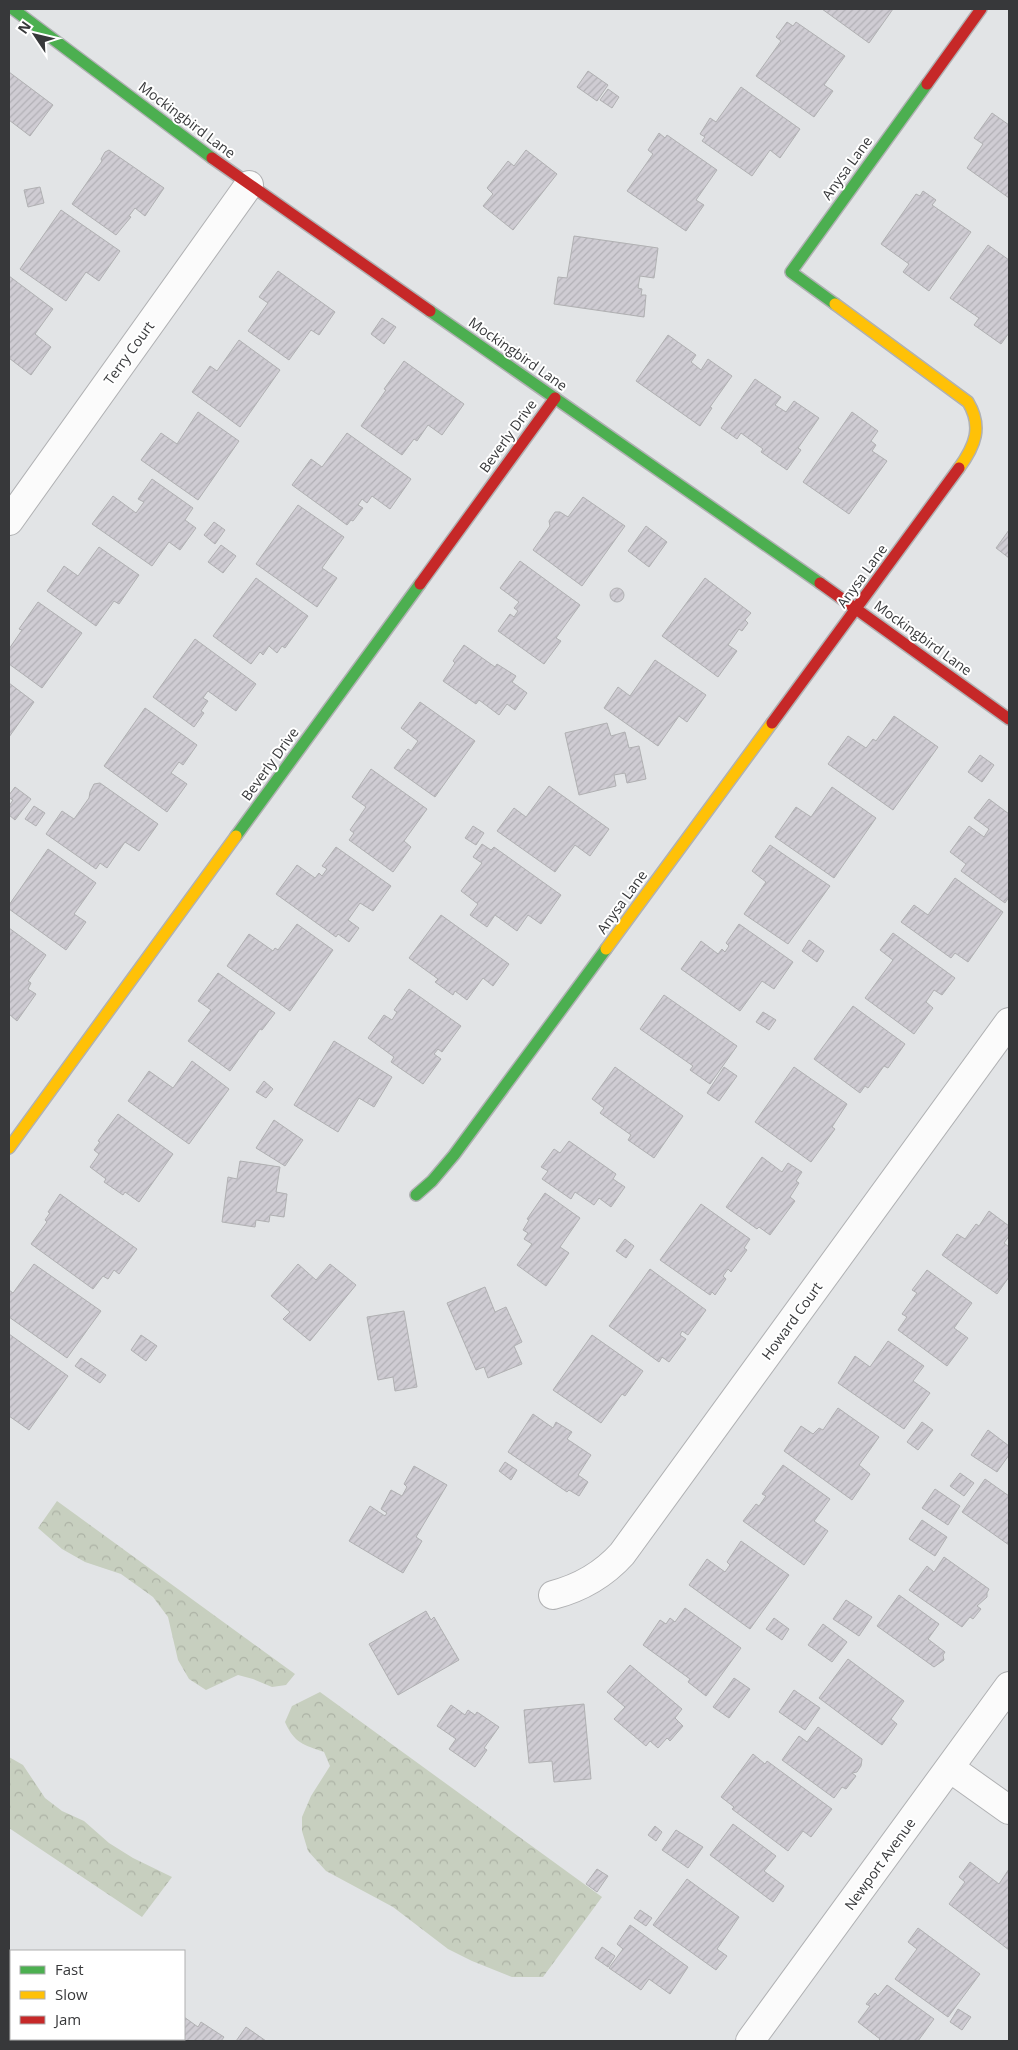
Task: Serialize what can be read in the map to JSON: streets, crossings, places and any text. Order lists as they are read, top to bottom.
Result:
{
  "streets": {
    "street": [
      "Mockingbird Lane",
      "Anysa Lane",
      "Terry Court",
      "Beverly Drive",
      "Howard Court",
      "Newport Avenue"
    ]
  },
  "crossings": [
    ["Mockingbird Lane", "Anysa Lane"],
    ["Mockingbird Lane", "Terry Court"],
    ["Mockingbird Lane", "Beverly Drive"]
  ],
  "legend": ["Fast", "Slow", "Jam"],
  "north": "top left"
}
